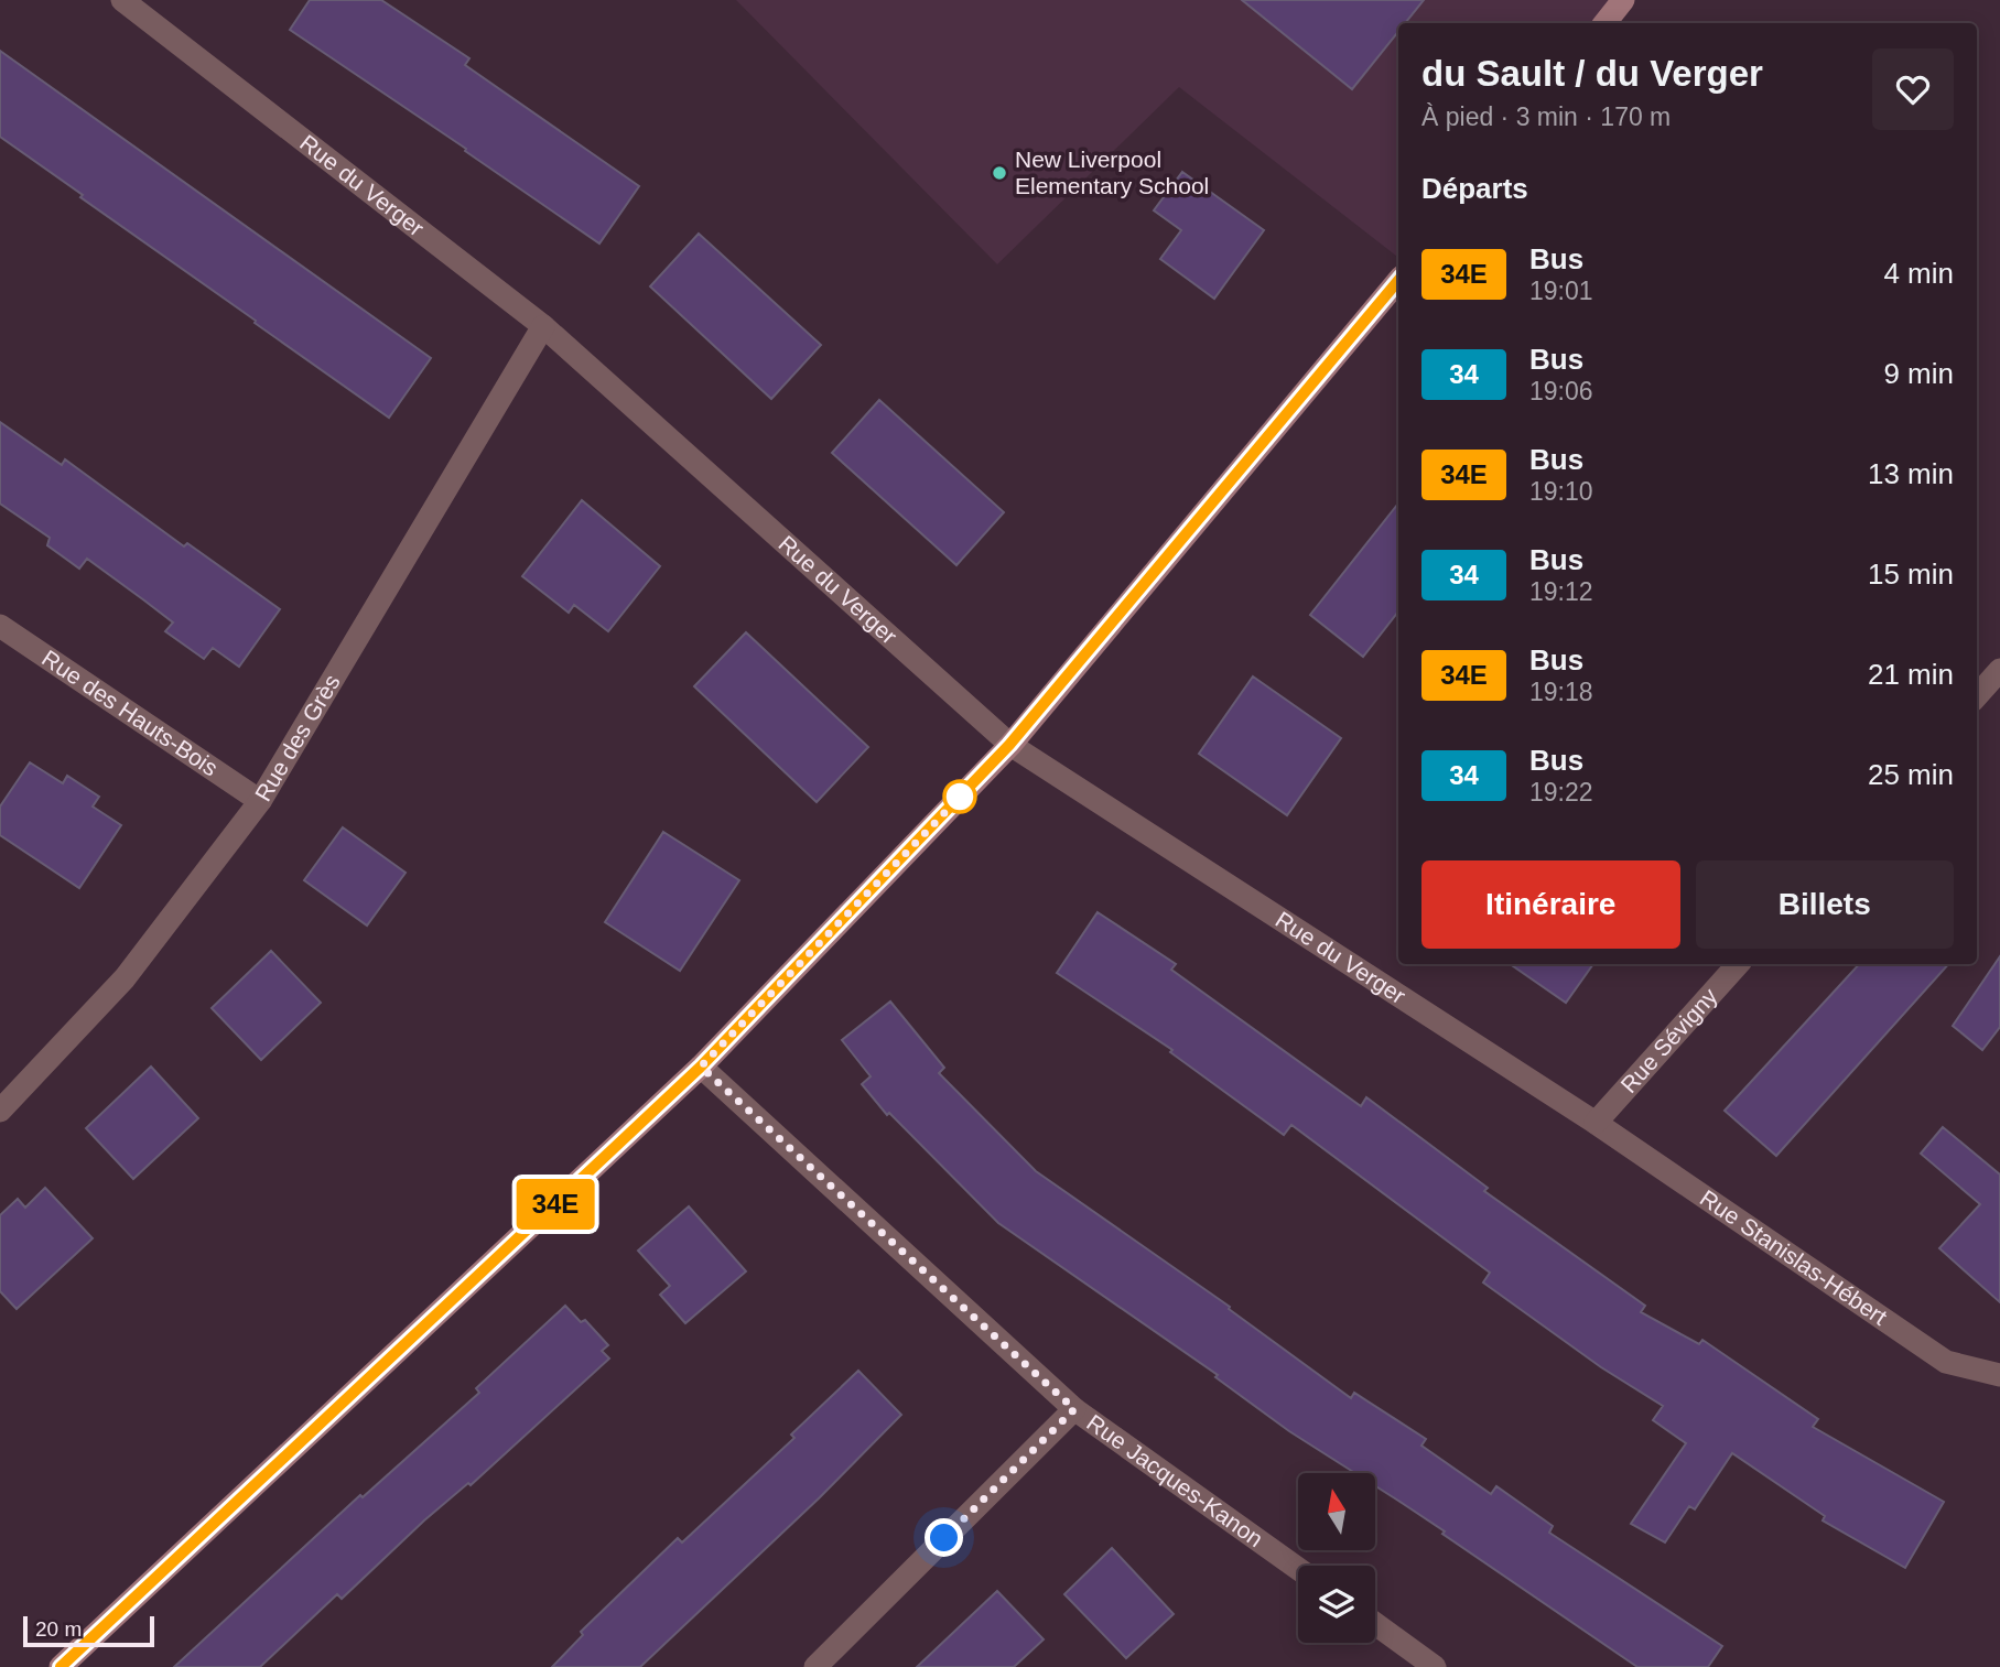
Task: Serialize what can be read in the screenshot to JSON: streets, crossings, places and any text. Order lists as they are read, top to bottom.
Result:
{
  "streets": {
    "street": [
      "Rue du Verger",
      "Rue des Hauts-Bois",
      "Rue des Grès",
      "Rue Sévigny",
      "Rue Stanislas-Hébert",
      "Rue Jacques-Kanon"
    ]
  },
  "crossings": [
    ["Rue du Verger", "Rue des Grès"],
    ["Rue du Verger", "Rue Sévigny"],
    ["Rue du Verger", "Rue Stanislas-Hébert"],
    ["Rue des Hauts-Bois", "Rue des Grès"],
    ["Rue Sévigny", "Rue Stanislas-Hébert"]
  ],
  "places": ["New Liverpool Elementary School"],
  "lines": ["bus line 34E"],
  "scale_bar": "20 m",
  "north": "top",
  "page": {
    "on_map": "34E",
    "heading": [
      ["du Sault / du Verger", "À pied · 3 min · 170 m"],
      "Départs"
    ],
    "list": [
      {
        "mark": "34E",
        "name": "Bus",
        "note": "19:01",
        "value": "4 min"
      },
      {
        "mark": "34",
        "name": "Bus",
        "note": "19:06",
        "value": "9 min"
      },
      {
        "mark": "34E",
        "name": "Bus",
        "note": "19:10",
        "value": "13 min"
      },
      {
        "mark": "34",
        "name": "Bus",
        "note": "19:12",
        "value": "15 min"
      },
      {
        "mark": "34E",
        "name": "Bus",
        "note": "19:18",
        "value": "21 min"
      },
      {
        "mark": "34",
        "name": "Bus",
        "note": "19:22",
        "value": "25 min"
      }
    ],
    "buttons": ["Itinéraire", "Billets"],
    "scale": "20 m"
  }
}
